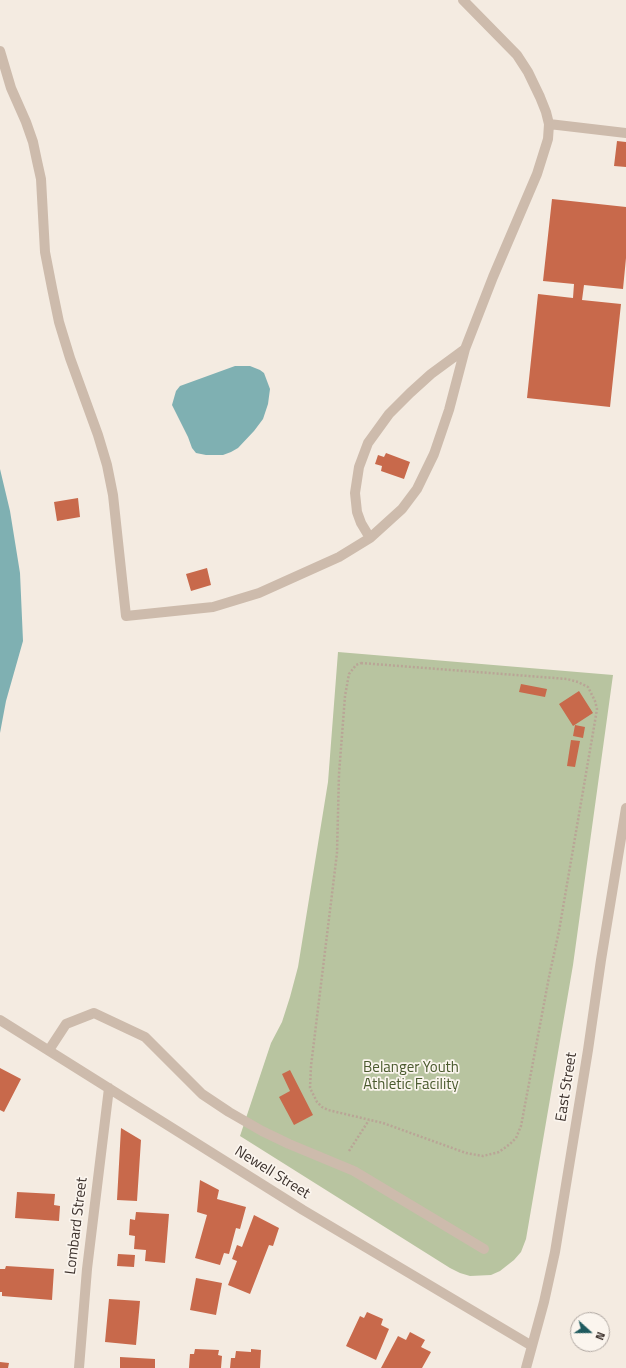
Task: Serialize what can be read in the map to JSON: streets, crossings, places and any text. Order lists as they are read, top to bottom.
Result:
{
  "streets": {
    "street": ["East Street", "Newell Street", "Lombard Street"]
  },
  "crossings": [
    ["East Street", "Newell Street"],
    ["Newell Street", "Lombard Street"]
  ],
  "parks": ["Belanger Youth Athletic Facility"],
  "north": "right"
}
